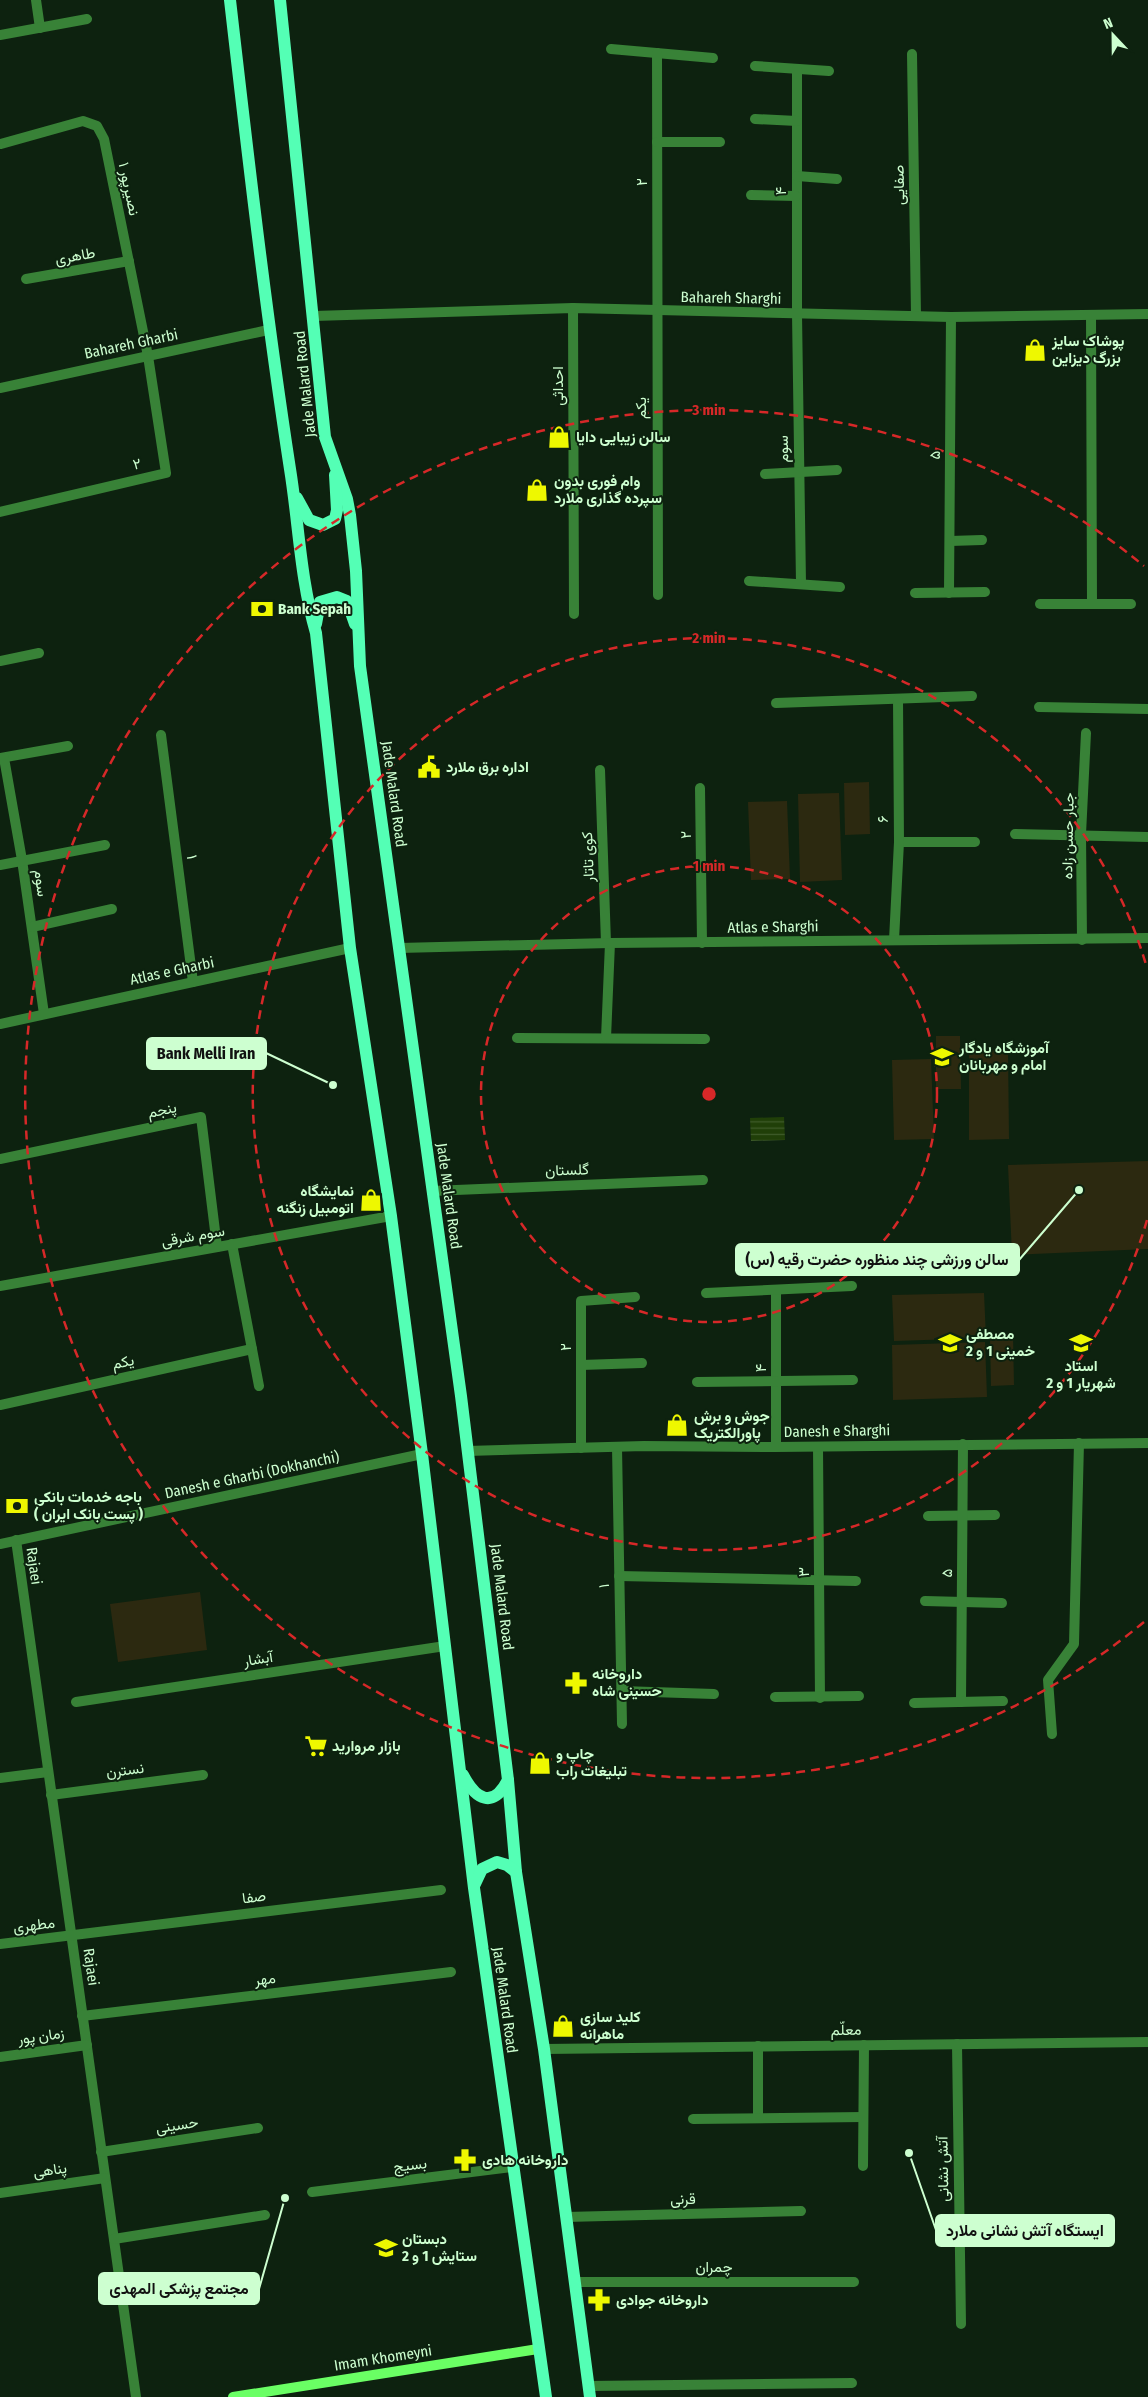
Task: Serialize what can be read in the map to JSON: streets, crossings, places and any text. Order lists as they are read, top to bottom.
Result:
{
  "streets": {
    "main road": ["Jade Malard Road", "Imam Khomeyni"],
    "street": [
      "۲",
      "صفایی",
      "نصیرپور ۱",
      "۴",
      "طاهری",
      "Bahareh Sharghi",
      "Bahareh Gharbi",
      "احداثی",
      "یکم",
      "سوم",
      "۵",
      "۶",
      "جبار حسن زاده",
      "۱",
      "کوی تاتار",
      "Atlas e Sharghi",
      "Atlas e Gharbi",
      "پنجم",
      "گلستان",
      "سوم شرقی",
      "Danesh e Sharghi",
      "Danesh e Gharbi (Dokhanchi)",
      "Rajaei",
      "۳",
      "آبشار",
      "نسترن",
      "صفا",
      "مطهری",
      "مهر",
      "معلّم",
      "زمان پور",
      "حسینی",
      "بسیج",
      "آتش نشانی",
      "پناهی",
      "قرنی",
      "چمران"
    ]
  },
  "crossings": [
    ["۲", "نصیرپور ۱"],
    ["۲", "Bahareh Sharghi"],
    ["۲", "Bahareh Gharbi"],
    ["۲", "یکم"],
    ["۲", "Atlas e Sharghi"],
    ["۲", "Danesh e Sharghi"],
    ["صفایی", "Bahareh Sharghi"],
    ["نصیرپور ۱", "طاهری"],
    ["نصیرپور ۱", "Bahareh Gharbi"],
    ["۴", "Bahareh Sharghi"],
    ["۴", "سوم"],
    ["۴", "Danesh e Sharghi"],
    ["Bahareh Sharghi", "Jade Malard Road"],
    ["Bahareh Sharghi", "احداثی"],
    ["Bahareh Sharghi", "یکم"],
    ["Bahareh Sharghi", "سوم"],
    ["Bahareh Sharghi", "۵"],
    ["Bahareh Gharbi", "Jade Malard Road"],
    ["Jade Malard Road", "Atlas e Sharghi"],
    ["Jade Malard Road", "Atlas e Gharbi"],
    ["Jade Malard Road", "گلستان"],
    ["Jade Malard Road", "سوم شرقی"],
    ["Jade Malard Road", "Danesh e Sharghi"],
    ["Jade Malard Road", "Danesh e Gharbi (Dokhanchi)"],
    ["Jade Malard Road", "آبشار"],
    ["Jade Malard Road", "معلّم"],
    ["Jade Malard Road", "بسیج"],
    ["Jade Malard Road", "قرنی"],
    ["Jade Malard Road", "چمران"],
    ["Jade Malard Road", "Imam Khomeyni"],
    ["سوم", "Atlas e Gharbi"],
    ["۵", "Danesh e Sharghi"],
    ["۶", "Atlas e Sharghi"],
    ["جبار حسن زاده", "Atlas e Sharghi"],
    ["۱", "Atlas e Gharbi"],
    ["۱", "Danesh e Sharghi"],
    ["کوی تاتار", "Atlas e Sharghi"],
    ["پنجم", "سوم شرقی"],
    ["Danesh e Sharghi", "۳"],
    ["Danesh e Gharbi (Dokhanchi)", "Rajaei"],
    ["Rajaei", "نسترن"],
    ["Rajaei", "صفا"],
    ["Rajaei", "مطهری"],
    ["Rajaei", "مهر"],
    ["Rajaei", "زمان پور"],
    ["Rajaei", "حسینی"],
    ["Rajaei", "پناهی"],
    ["صفا", "مطهری"],
    ["معلّم", "آتش نشانی"]
  ],
  "places": {
    "shop": [
      "پوشاک سایز بزرگ دیزاین",
      "سالن زیبایی دایا",
      "وام فوری بدون سپرده گذاری ملارد",
      "نمایشگاه اتومبیل زنگنه",
      "جوش و برش پاورالکتریک",
      "چاپ و تبلیغات راب",
      "کلید سازی ماهرانه"
    ],
    "bank": ["Bank Sepah", "باجه خدمات بانکی ( پست بانک ایران )"],
    "public building": ["اداره برق ملارد"],
    "school or university": [
      "آموزشگاه یادگار امام و مهربانان",
      "مصطفی خمینی 1 و 2",
      "استاد شهریار 1 و 2",
      "دبستان ستایش 1 و 2"
    ],
    "other": [
      "Bank Melli Iran",
      "سالن ورزشی چند منظوره حضرت رقیه (س)",
      "ایستگاه آتش نشانی ملارد",
      "مجتمع پزشکی المهدی"
    ],
    "pharmacy": ["داروخانه حسینی شاه", "داروخانه هادی", "داروخانه جوادی"],
    "supermarket": ["بازار مروارید"]
  },
  "north": "top",
  "rings": ["3 min", "2 min", "1 min"]
}
